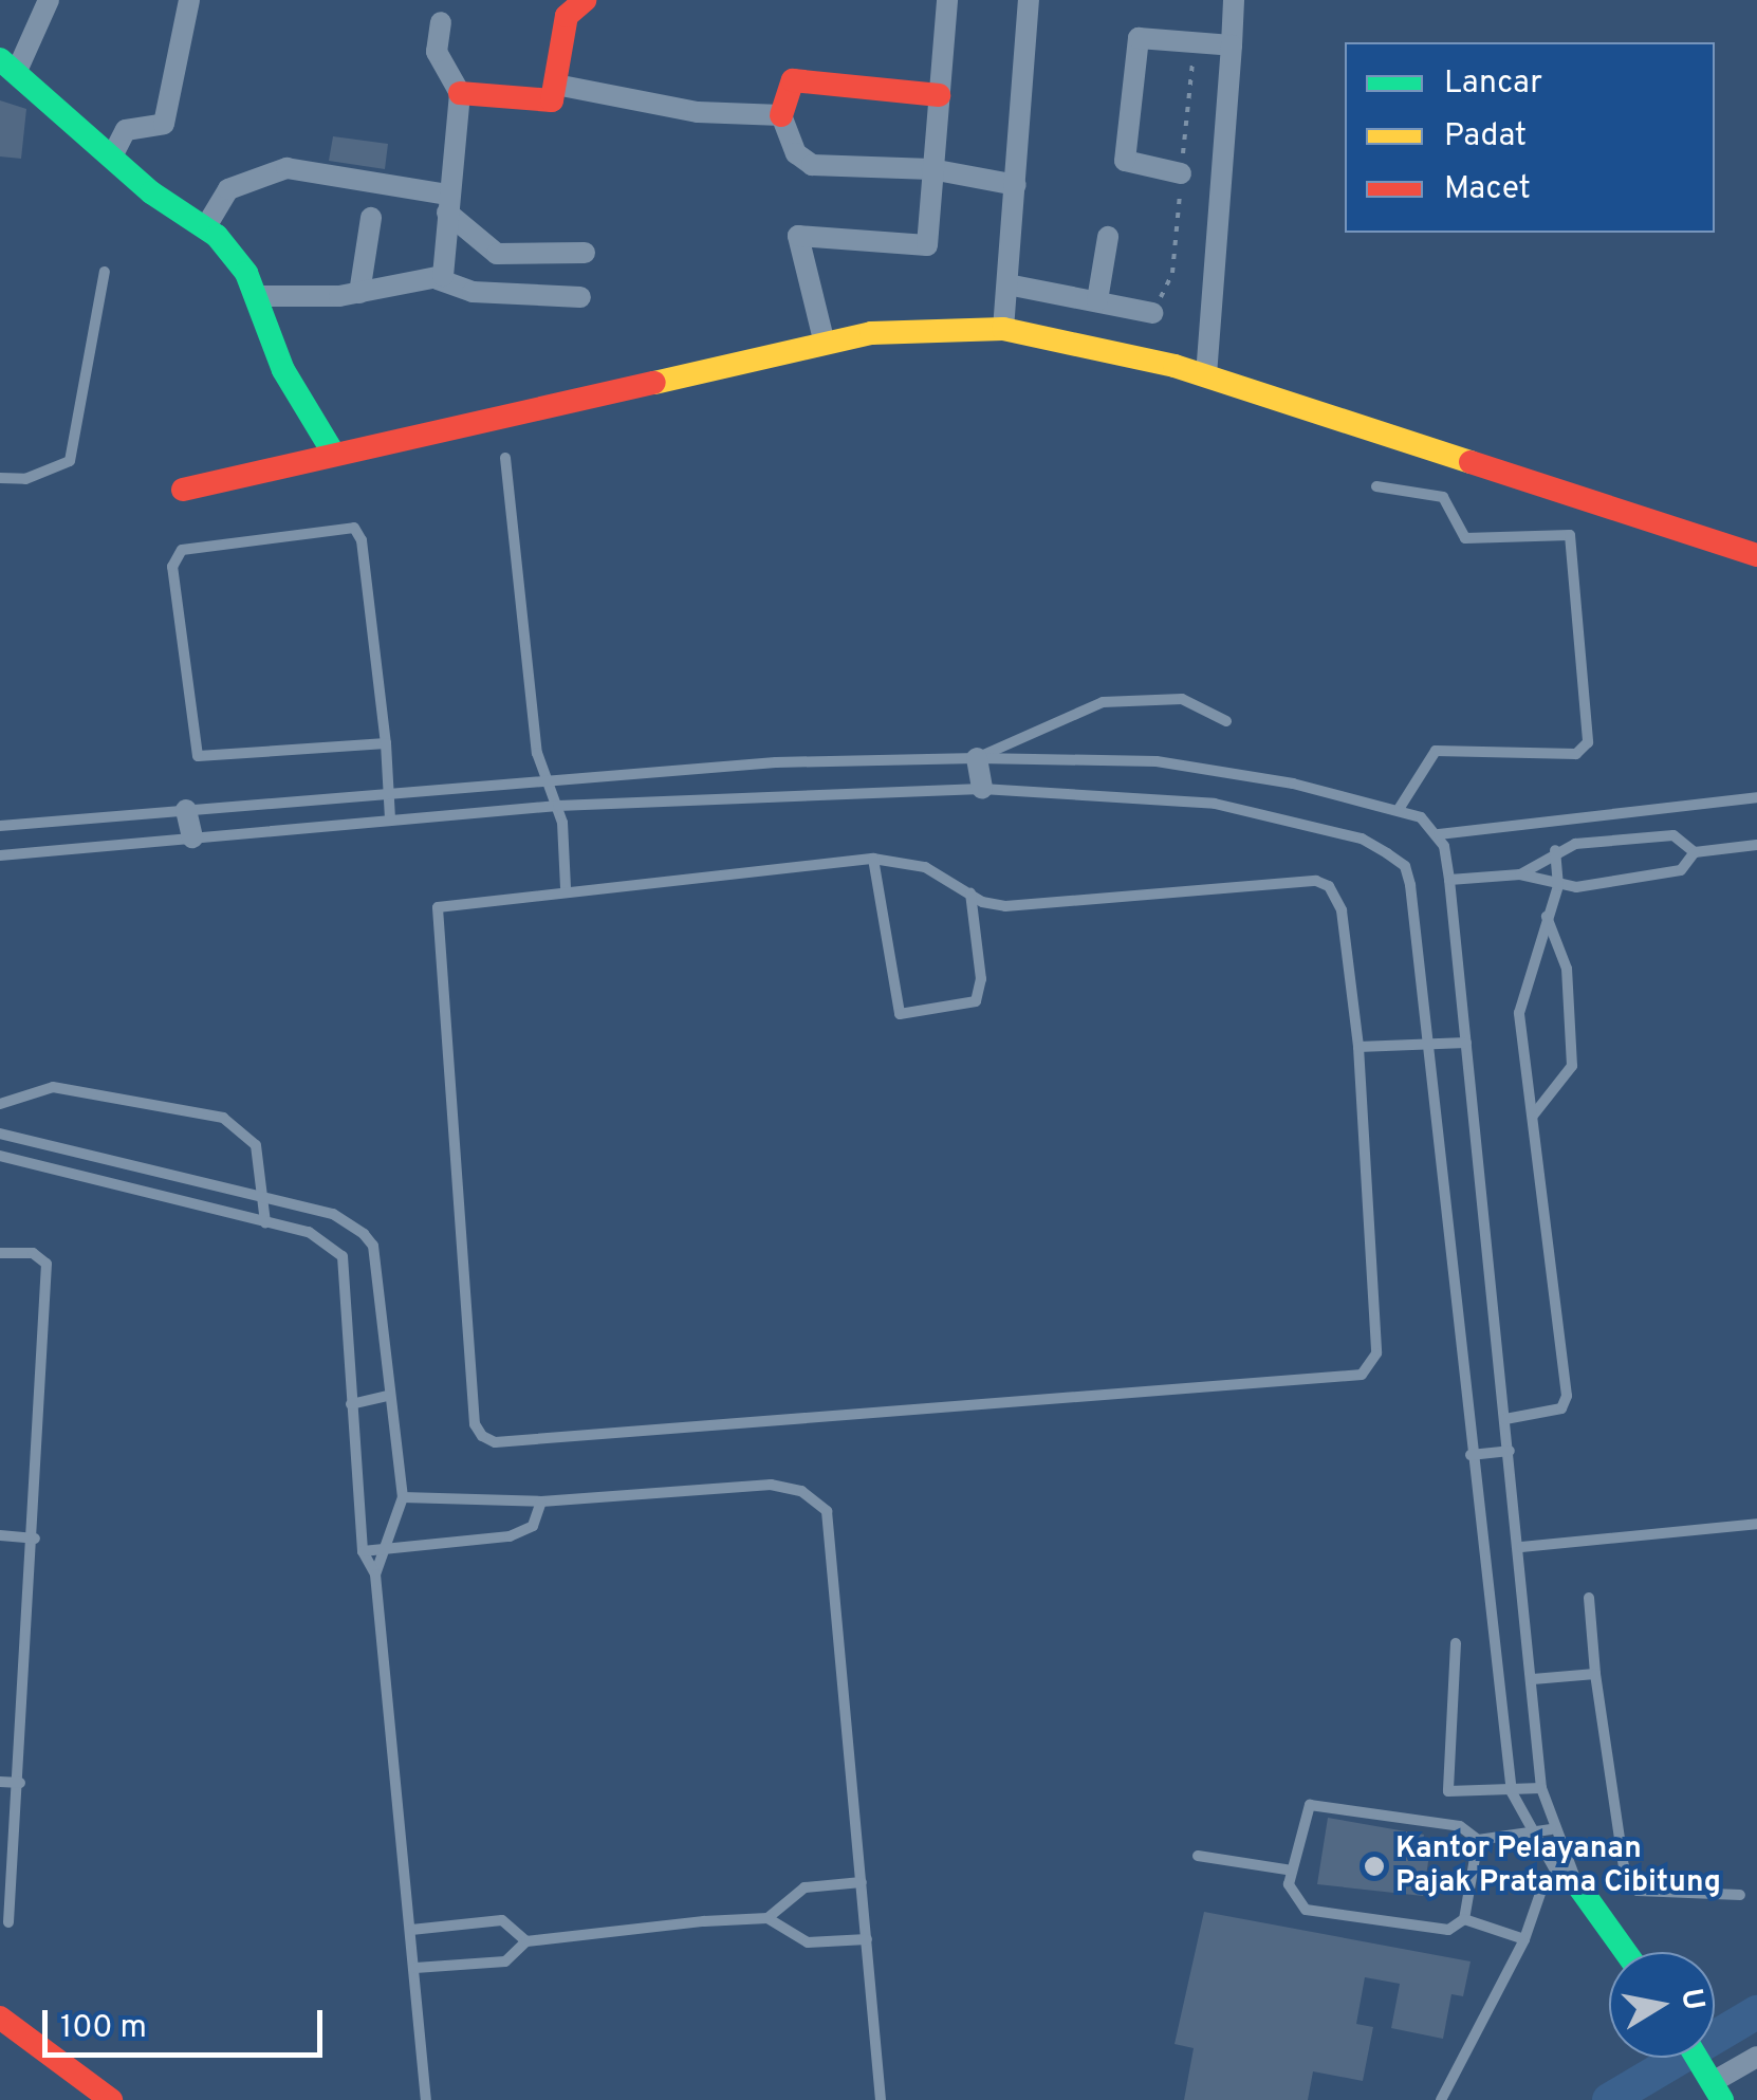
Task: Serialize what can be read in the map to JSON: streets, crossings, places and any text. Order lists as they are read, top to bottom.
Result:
{
  "places": ["Kantor Pelayanan Pajak Pratama Cibitung"],
  "legend": ["Lancar", "Padat", "Macet"],
  "scale_bar": "100 m",
  "north": "right"
}
